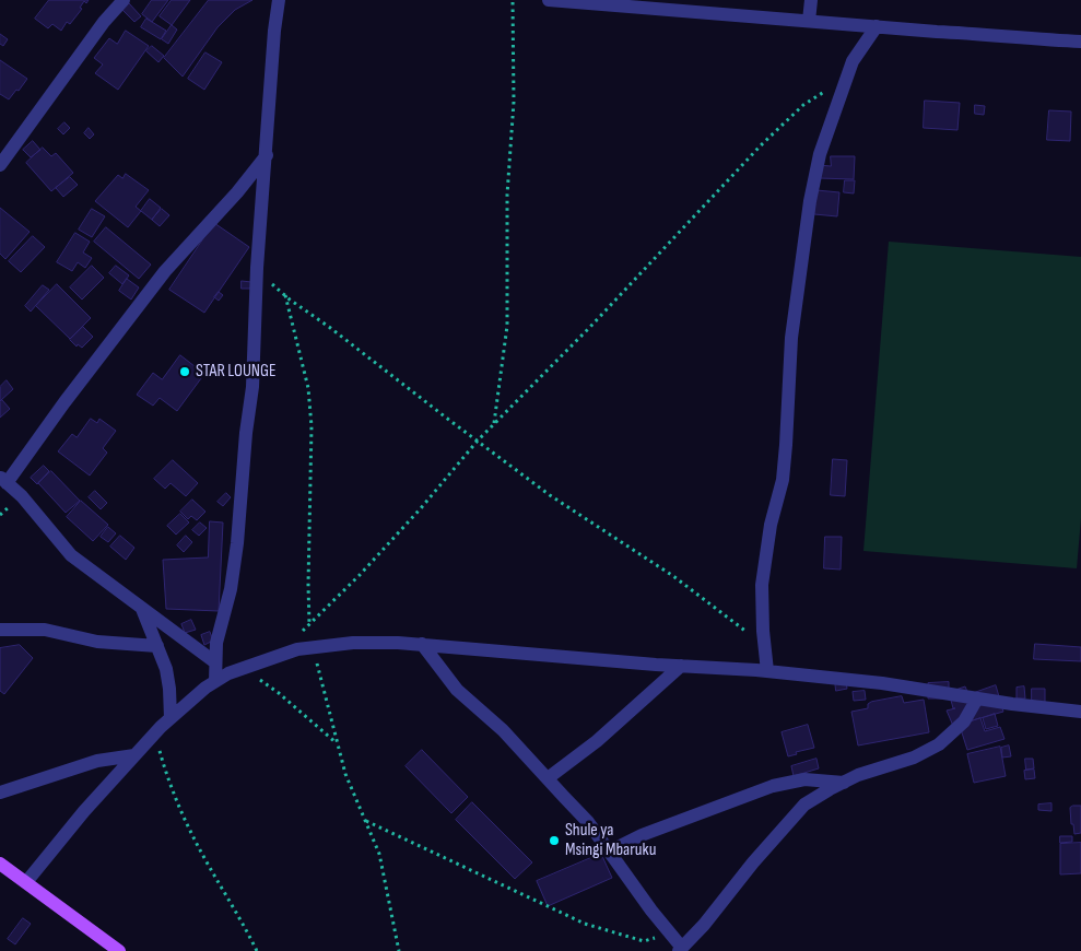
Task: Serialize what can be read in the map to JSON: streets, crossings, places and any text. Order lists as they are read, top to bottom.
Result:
{
  "places": ["STAR LOUNGE", "Shule ya Msingi Mbaruku"]
}
